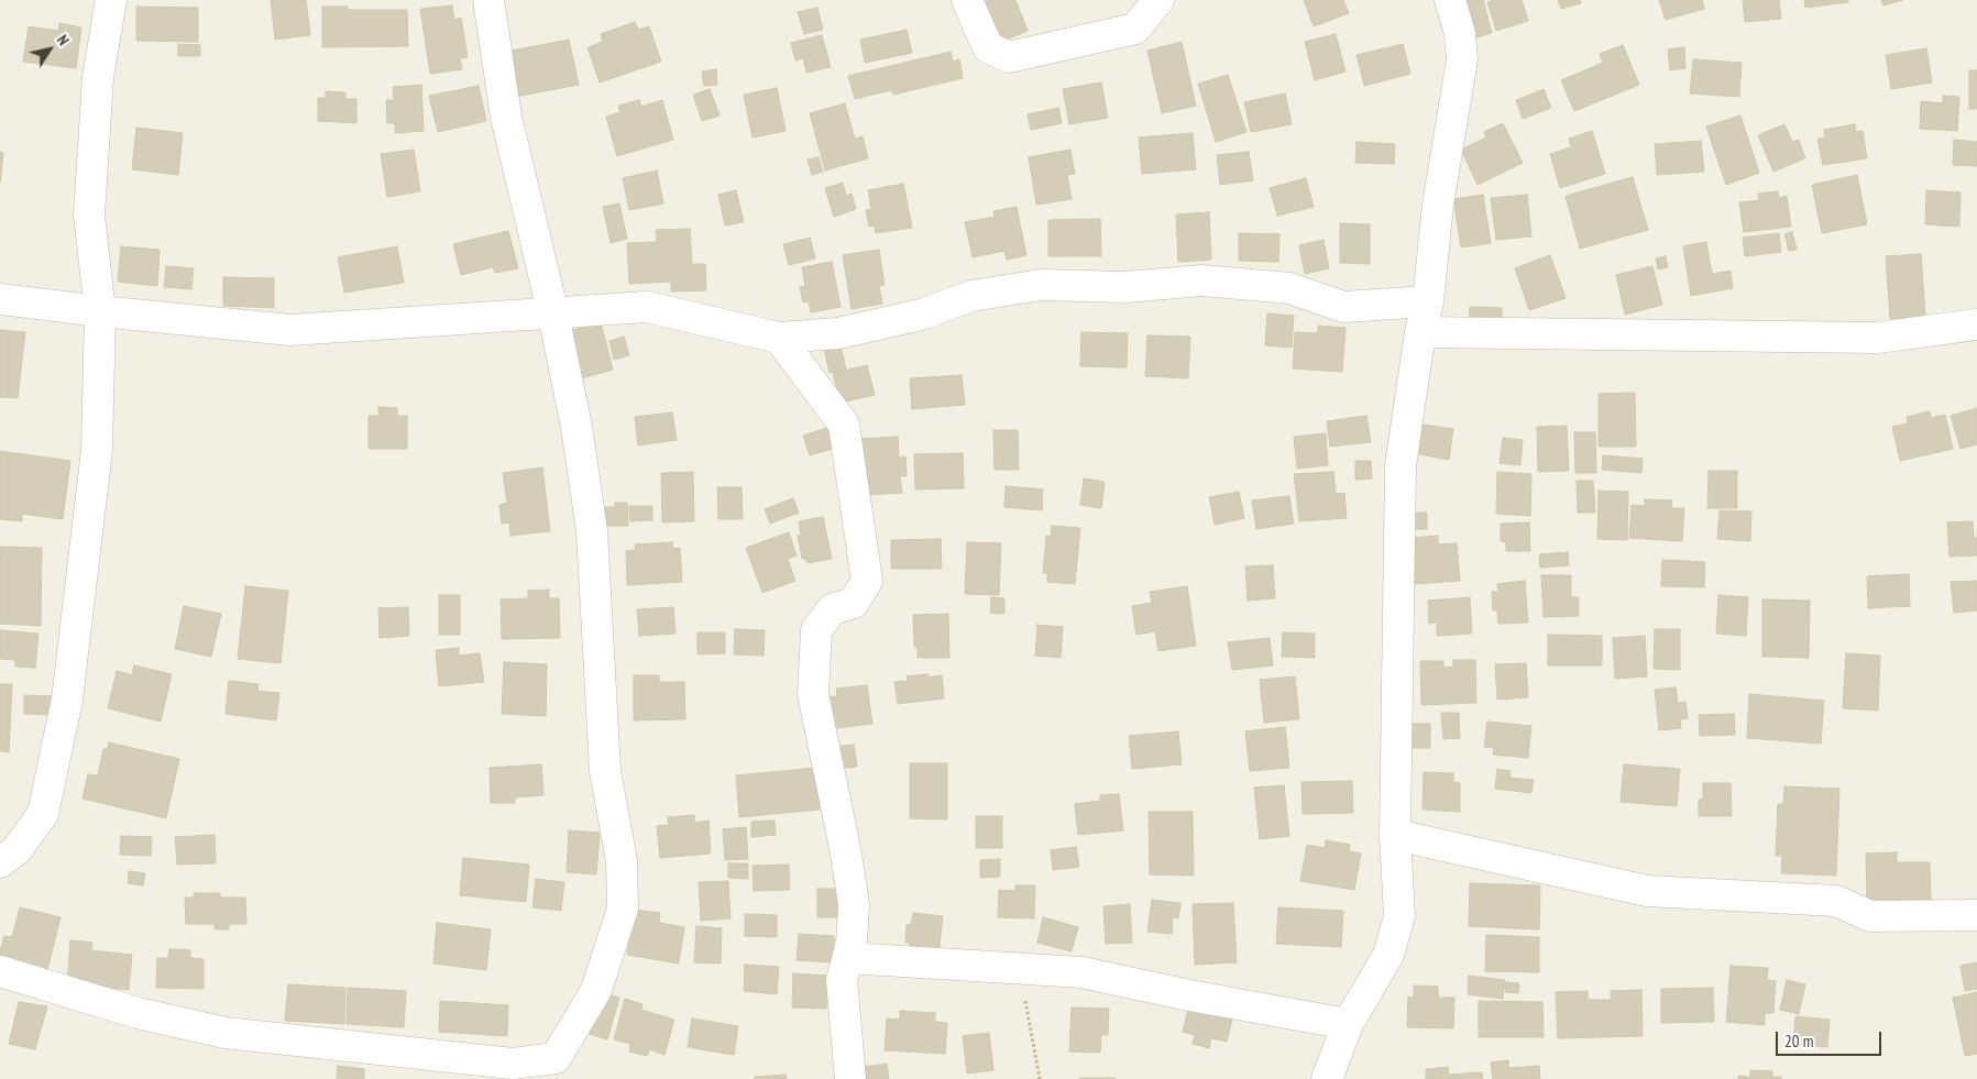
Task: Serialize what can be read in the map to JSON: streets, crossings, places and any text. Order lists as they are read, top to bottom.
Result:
{
  "scale_bar": "20 m",
  "north": "top right"
}
